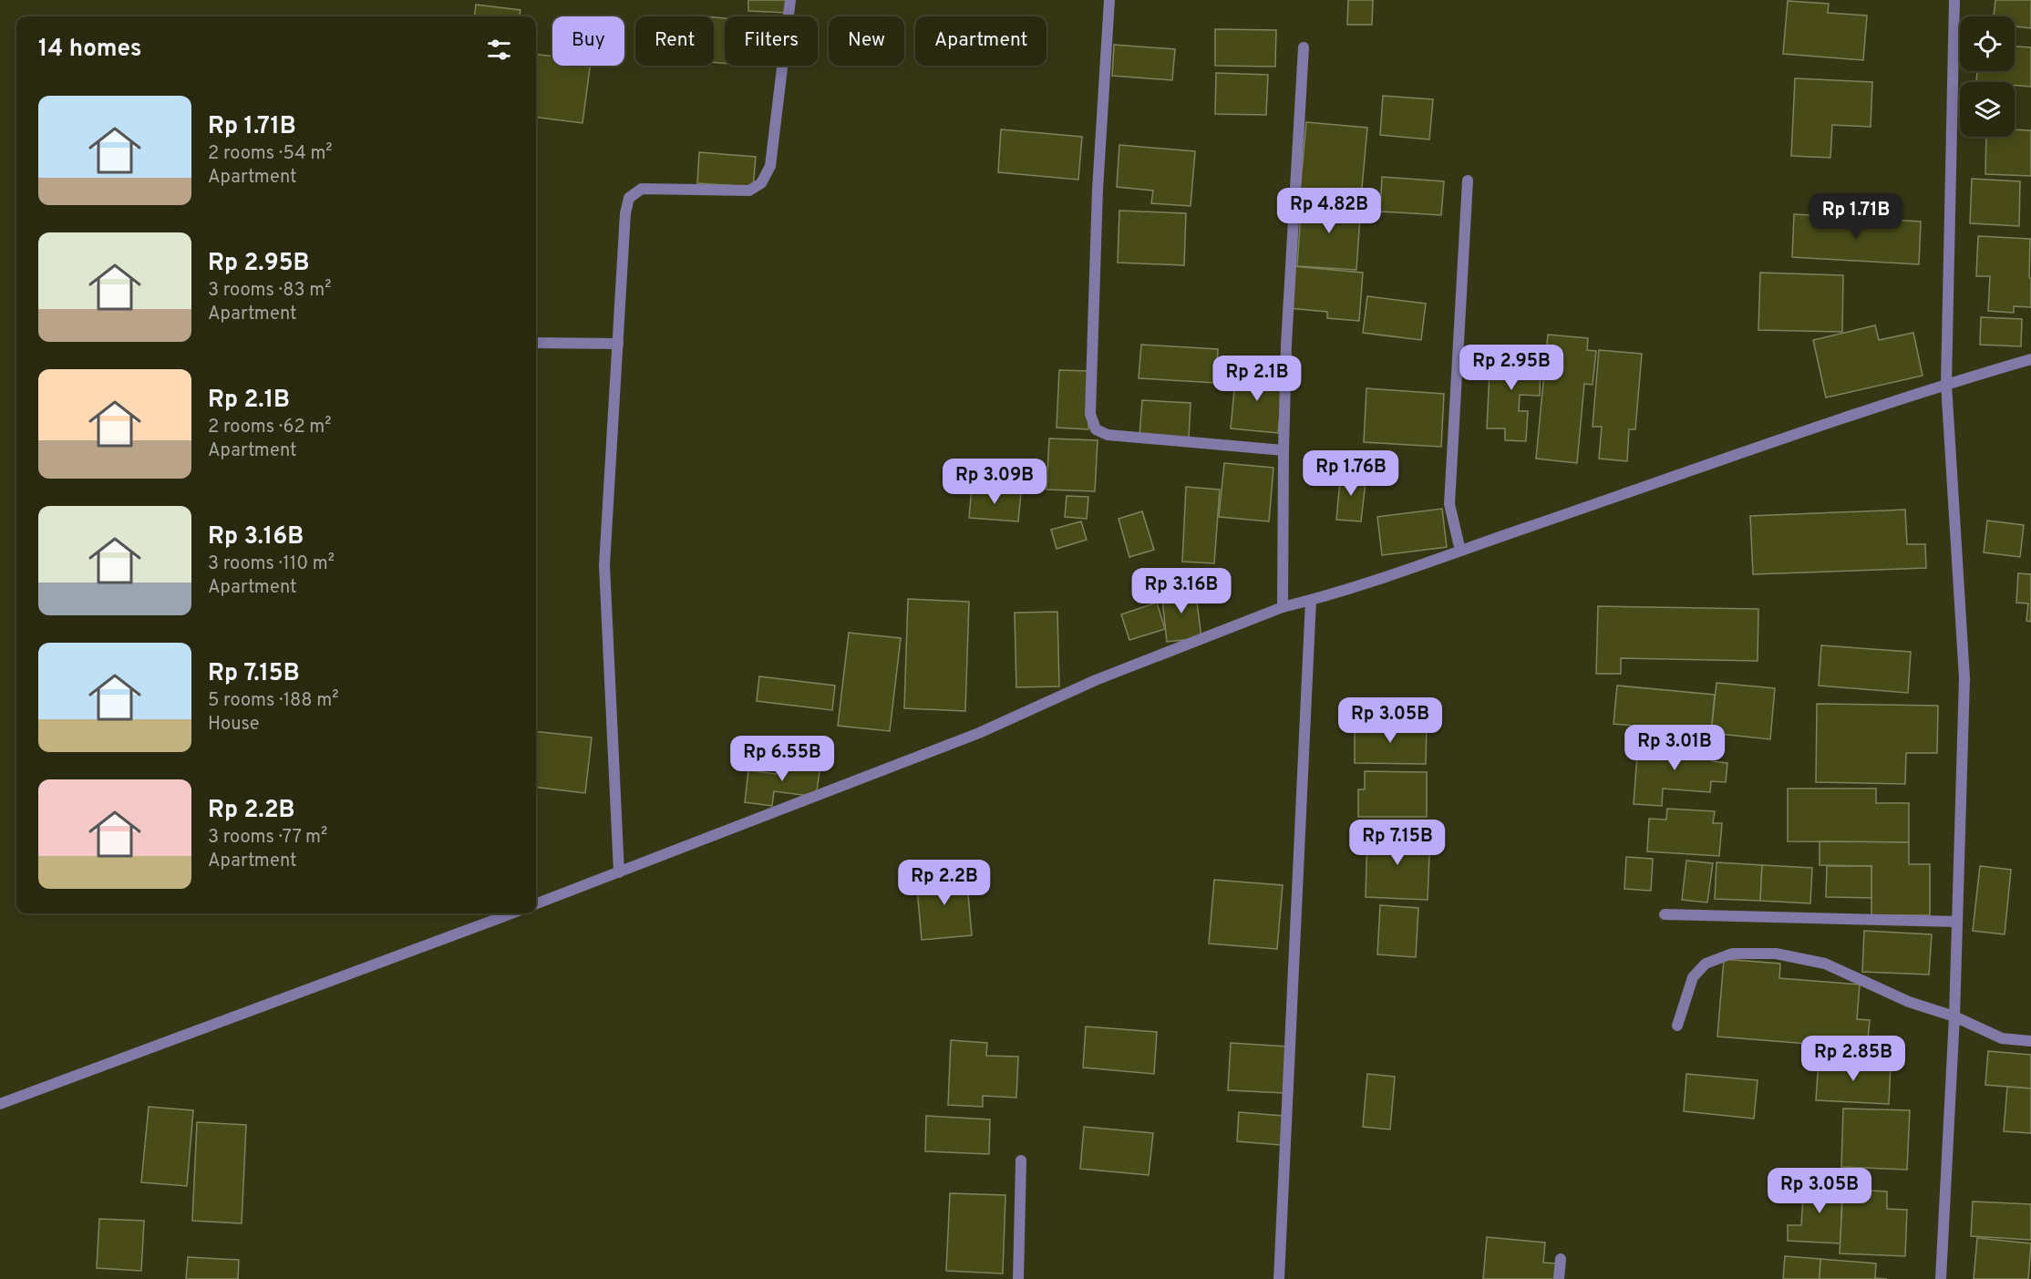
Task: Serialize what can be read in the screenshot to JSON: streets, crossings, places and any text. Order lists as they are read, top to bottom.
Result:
{
  "page": {
    "chip": [
      "Buy",
      "Rent",
      "Filters",
      "New",
      "Apartment"
    ],
    "heading": "14 homes",
    "list": [
      {
        "name": "Rp 1.71B",
        "note": "2 rooms · 54 m² · Apartment"
      },
      {
        "name": "Rp 2.95B",
        "note": "3 rooms · 83 m² · Apartment"
      },
      {
        "name": "Rp 2.1B",
        "note": "2 rooms · 62 m² · Apartment"
      },
      {
        "name": "Rp 3.16B",
        "note": "3 rooms · 110 m² · Apartment"
      },
      {
        "name": "Rp 7.15B",
        "note": "5 rooms · 188 m² · House"
      },
      {
        "name": "Rp 2.2B",
        "note": "3 rooms · 77 m² · Apartment"
      }
    ],
    "price": [
      "Rp 4.82B",
      "Rp 1.71B",
      "Rp 2.95B",
      "Rp 2.1B",
      "Rp 1.76B",
      "Rp 3.09B",
      "Rp 3.16B",
      "Rp 3.05B",
      "Rp 3.01B",
      "Rp 6.55B",
      "Rp 7.15B",
      "Rp 2.2B",
      "Rp 2.85B",
      "Rp 3.05B"
    ]
  }
}
